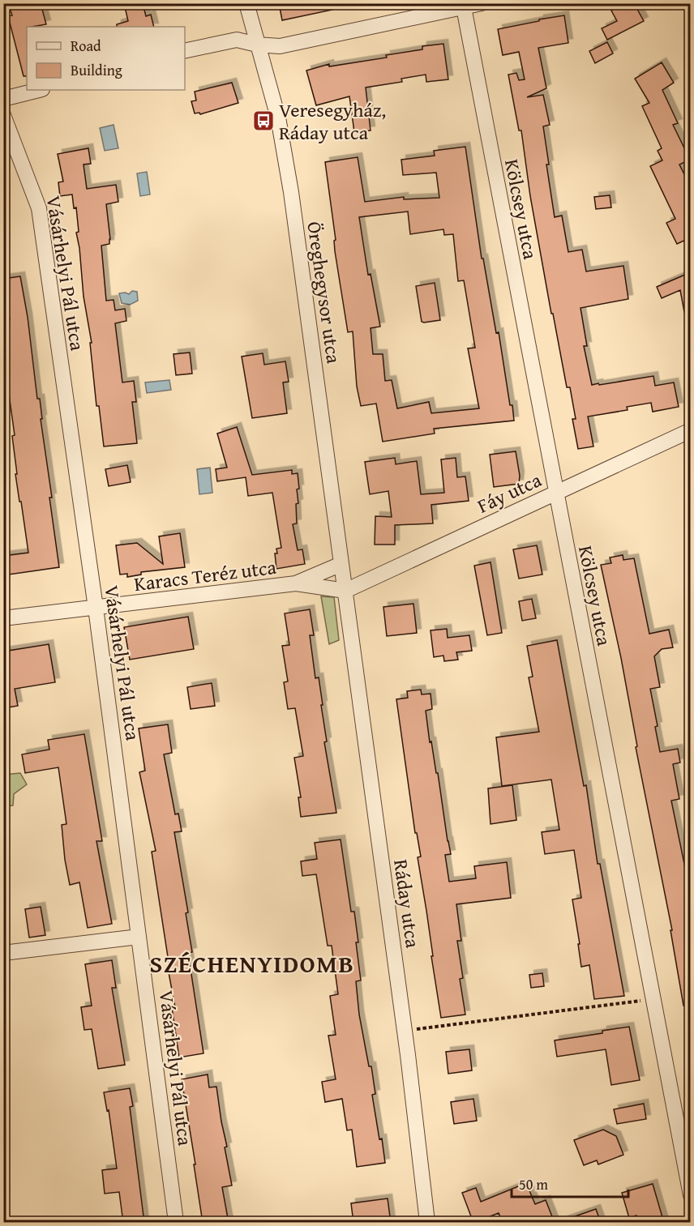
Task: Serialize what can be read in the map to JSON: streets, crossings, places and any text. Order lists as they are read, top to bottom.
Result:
{
  "streets": {
    "street": [
      "Kölcsey utca",
      "Vásárhelyi Pál utca",
      "Öreghegysor utca",
      "Fáy utca",
      "Karacs Teréz utca",
      "Ráday utca"
    ]
  },
  "crossings": [
    ["Kölcsey utca", "Fáy utca"],
    ["Vásárhelyi Pál utca", "Karacs Teréz utca"],
    ["Öreghegysor utca", "Fáy utca"],
    ["Öreghegysor utca", "Karacs Teréz utca"],
    ["Öreghegysor utca", "Ráday utca"],
    ["Fáy utca", "Karacs Teréz utca"],
    ["Fáy utca", "Ráday utca"],
    ["Karacs Teréz utca", "Ráday utca"]
  ],
  "districts": ["SZÉCHENYIDOMB"],
  "places": {
    "bus stop": ["Veresegyház, Ráday utca"]
  },
  "legend": ["Road", "Building"],
  "scale_bar": "50 m"
}
